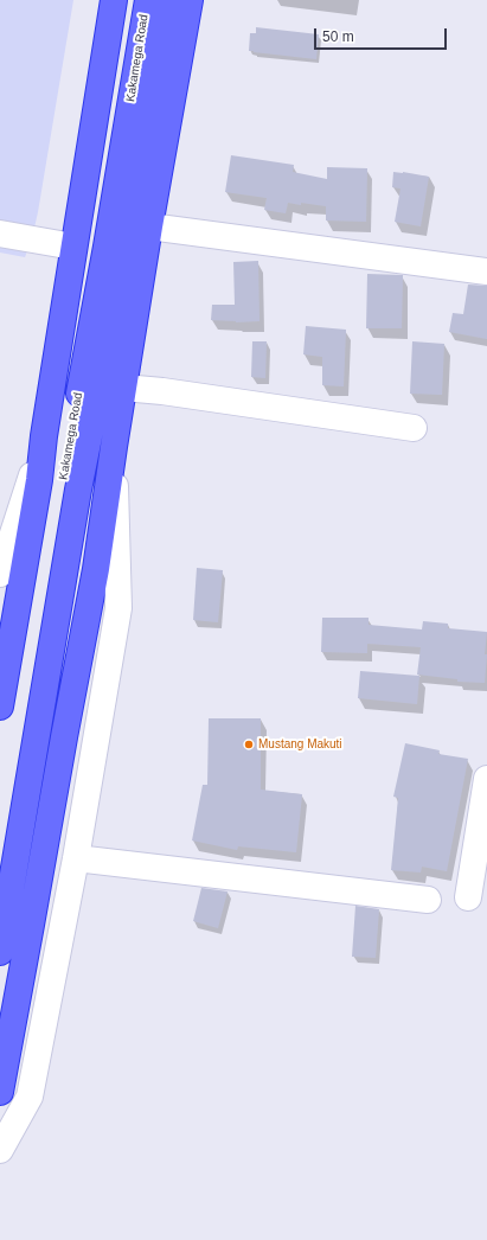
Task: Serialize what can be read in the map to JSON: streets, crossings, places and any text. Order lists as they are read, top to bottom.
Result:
{
  "streets": {
    "highway": ["Kakamega Road"]
  },
  "places": ["Mustang Makuti"],
  "scale_bar": "50 m"
}
